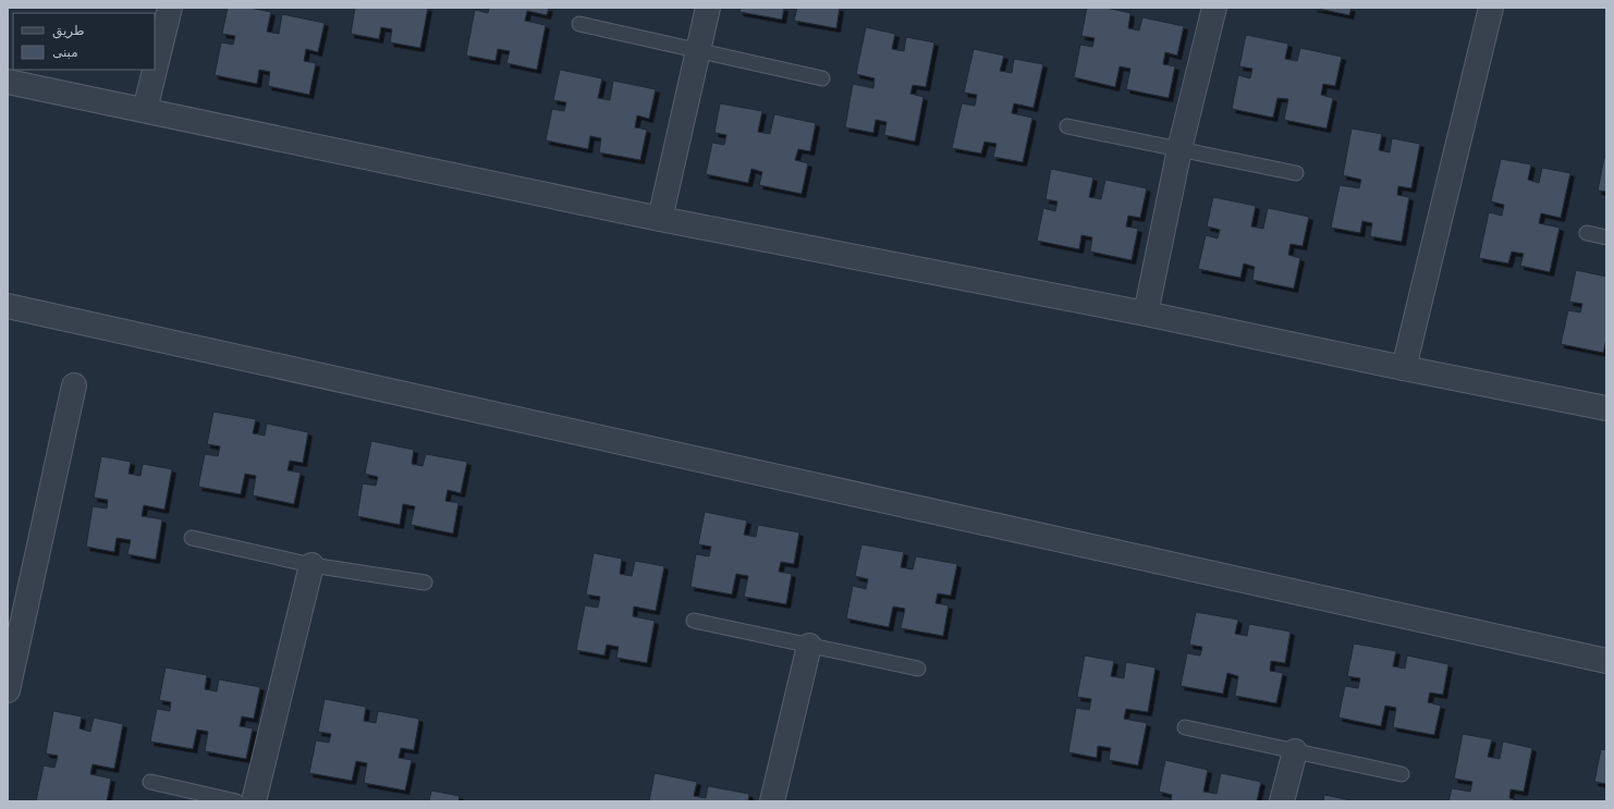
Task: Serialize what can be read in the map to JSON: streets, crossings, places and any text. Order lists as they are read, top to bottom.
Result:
{
  "legend": ["طريق", "مبنى"]
}
